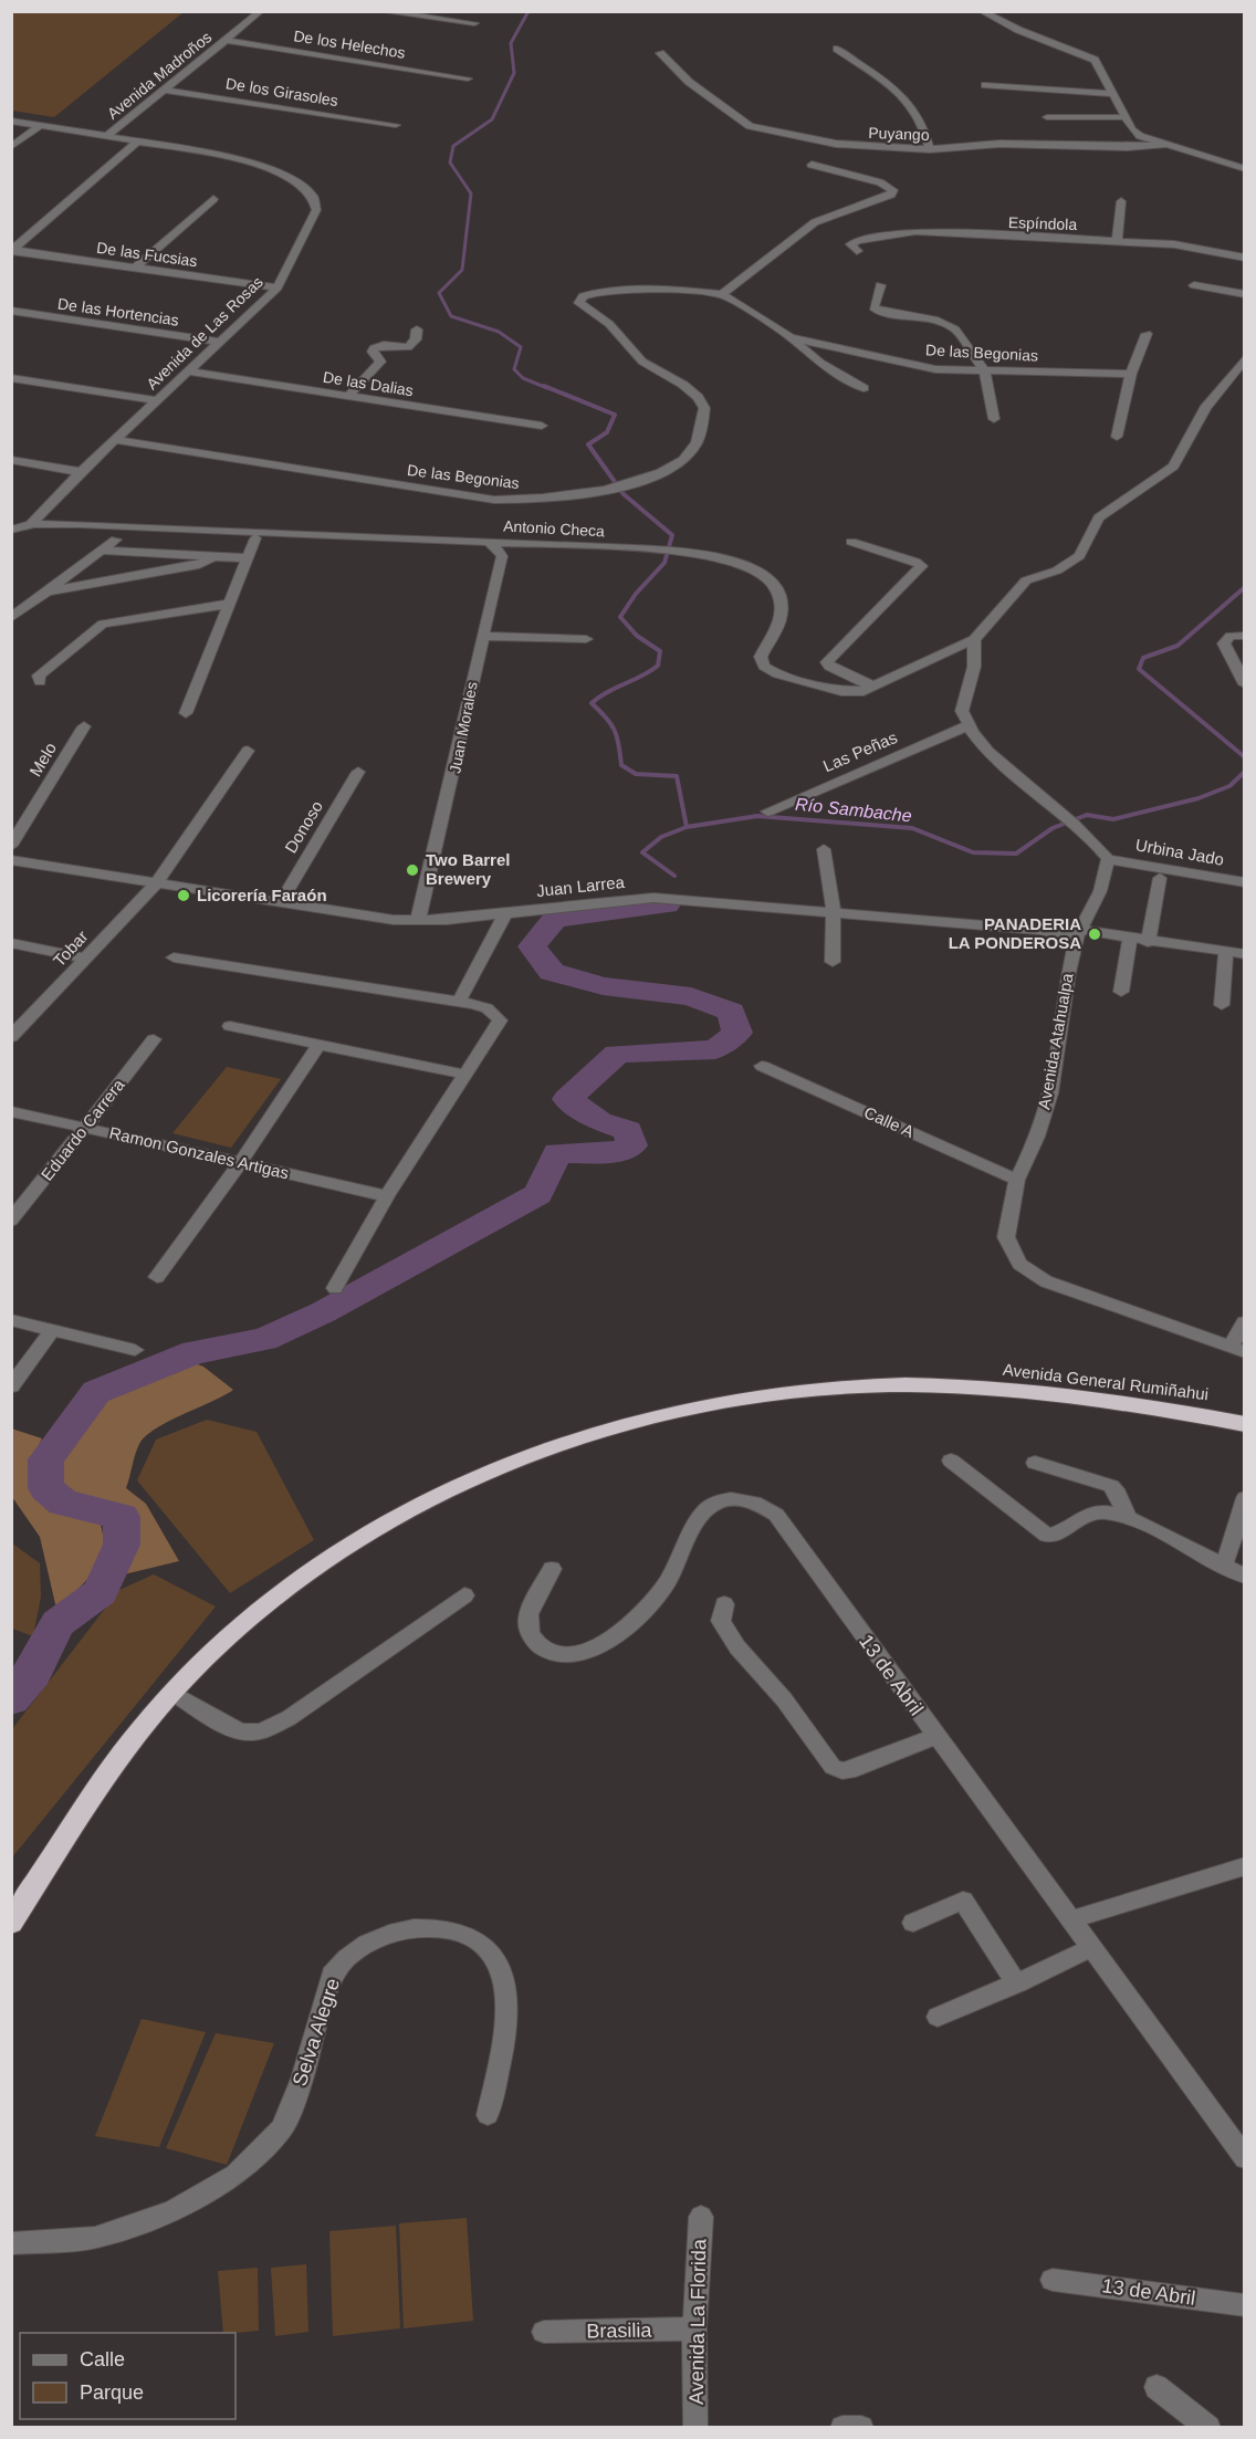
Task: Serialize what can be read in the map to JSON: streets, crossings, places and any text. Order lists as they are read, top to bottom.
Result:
{
  "streets": {
    "highway": ["Avenida General Rumiñahui"],
    "street": [
      "De los Helechos",
      "Avenida Madroños",
      "De los Girasoles",
      "Puyango",
      "Espíndola",
      "De las Fucsias",
      "De las Hortencias",
      "Avenida de Las Rosas",
      "De las Begonias",
      "De las Dalias",
      "Antonio Checa",
      "Juan Morales",
      "Las Peñas",
      "Melo",
      "Donoso",
      "Urbina Jado",
      "Juan Larrea",
      "Tobar",
      "Avenida Atahualpa",
      "Calle A",
      "Eduardo Carrera",
      "Ramon Gonzales Artigas",
      "13 de Abril",
      "Selva Alegre",
      "Avenida La Florida",
      "Brasilia"
    ]
  },
  "crossings": [
    ["De los Helechos", "Avenida Madroños"],
    ["Avenida Madroños", "De los Girasoles"],
    ["Avenida Madroños", "Avenida de Las Rosas"],
    ["De las Fucsias", "Avenida de Las Rosas"],
    ["De las Hortencias", "Avenida de Las Rosas"],
    ["Avenida de Las Rosas", "De las Begonias"],
    ["Avenida de Las Rosas", "De las Dalias"],
    ["Avenida de Las Rosas", "Antonio Checa"],
    ["Antonio Checa", "Juan Morales"],
    ["Juan Morales", "Juan Larrea"],
    ["Donoso", "Juan Larrea"],
    ["Urbina Jado", "Avenida Atahualpa"],
    ["Juan Larrea", "Tobar"],
    ["Juan Larrea", "Avenida Atahualpa"],
    ["Avenida Atahualpa", "Calle A"],
    ["Eduardo Carrera", "Ramon Gonzales Artigas"],
    ["Avenida La Florida", "Brasilia"]
  ],
  "water": ["Río Sambache"],
  "places": ["Two Barrel Brewery", "Licorería Faraón", "PANADERIA LA PONDEROSA"],
  "legend": ["Calle", "Parque"]
}
